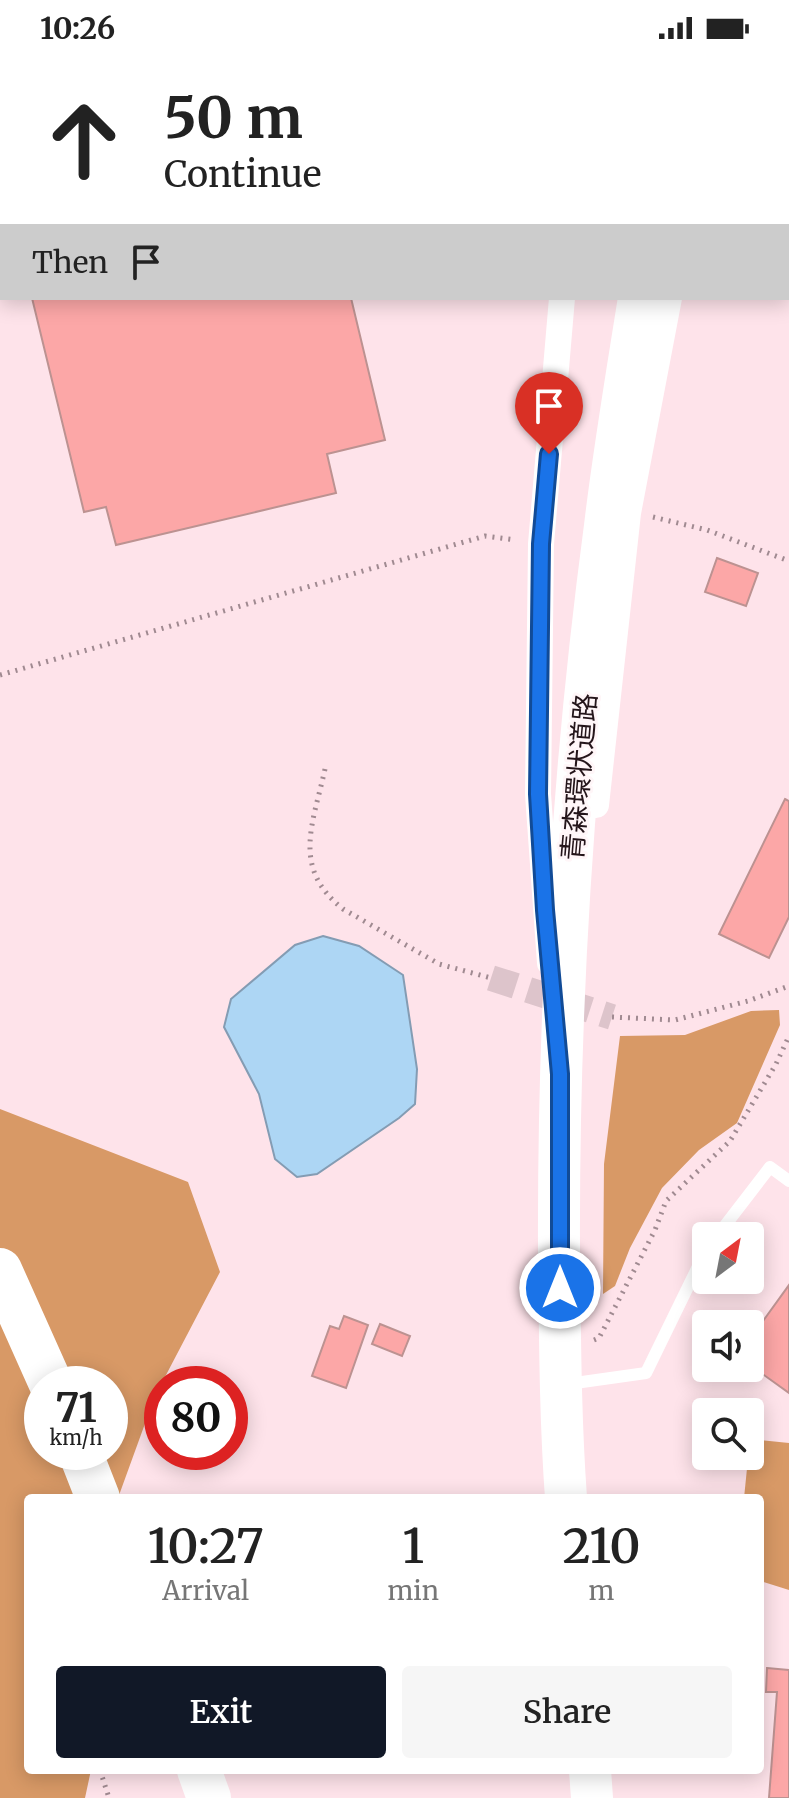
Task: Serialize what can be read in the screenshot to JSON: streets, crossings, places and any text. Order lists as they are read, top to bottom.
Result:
{
  "streets": {
    "highway": ["青森環状道路"]
  },
  "north": "top right",
  "page": {
    "status": "10:26",
    "turn": ["50 m", "Continue"],
    "then": "Then",
    "speed": "71 km/h",
    "limit": "80",
    "eta": [
      "10:27",
      "Arrival",
      "1",
      "min",
      "210",
      "m"
    ],
    "buttons": ["Exit", "Share"]
  }
}
